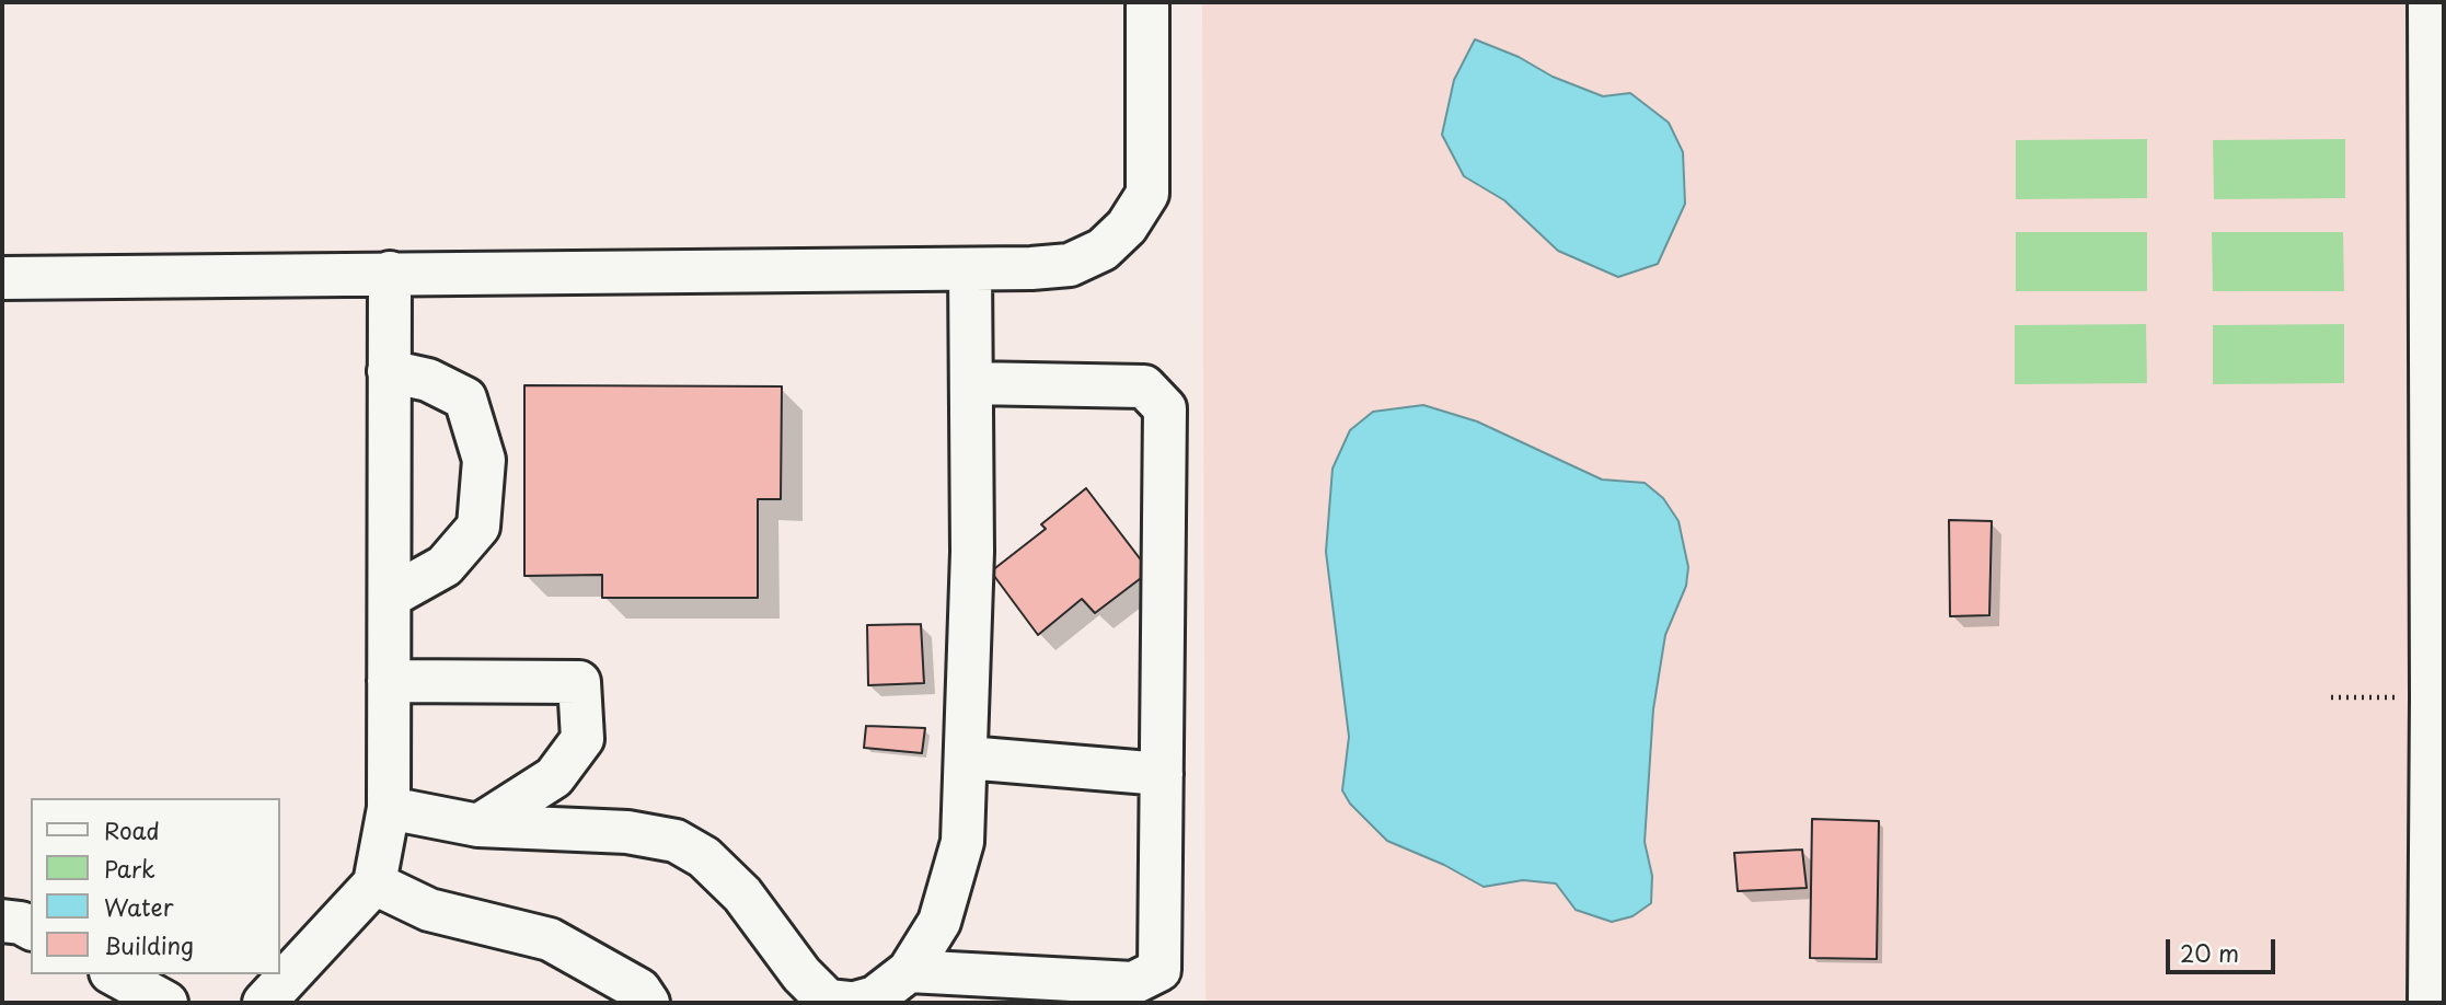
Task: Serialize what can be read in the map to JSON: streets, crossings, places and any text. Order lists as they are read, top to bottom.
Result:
{
  "legend": [
    "Road",
    "Park",
    "Water",
    "Building"
  ],
  "scale_bar": "20 m"
}
